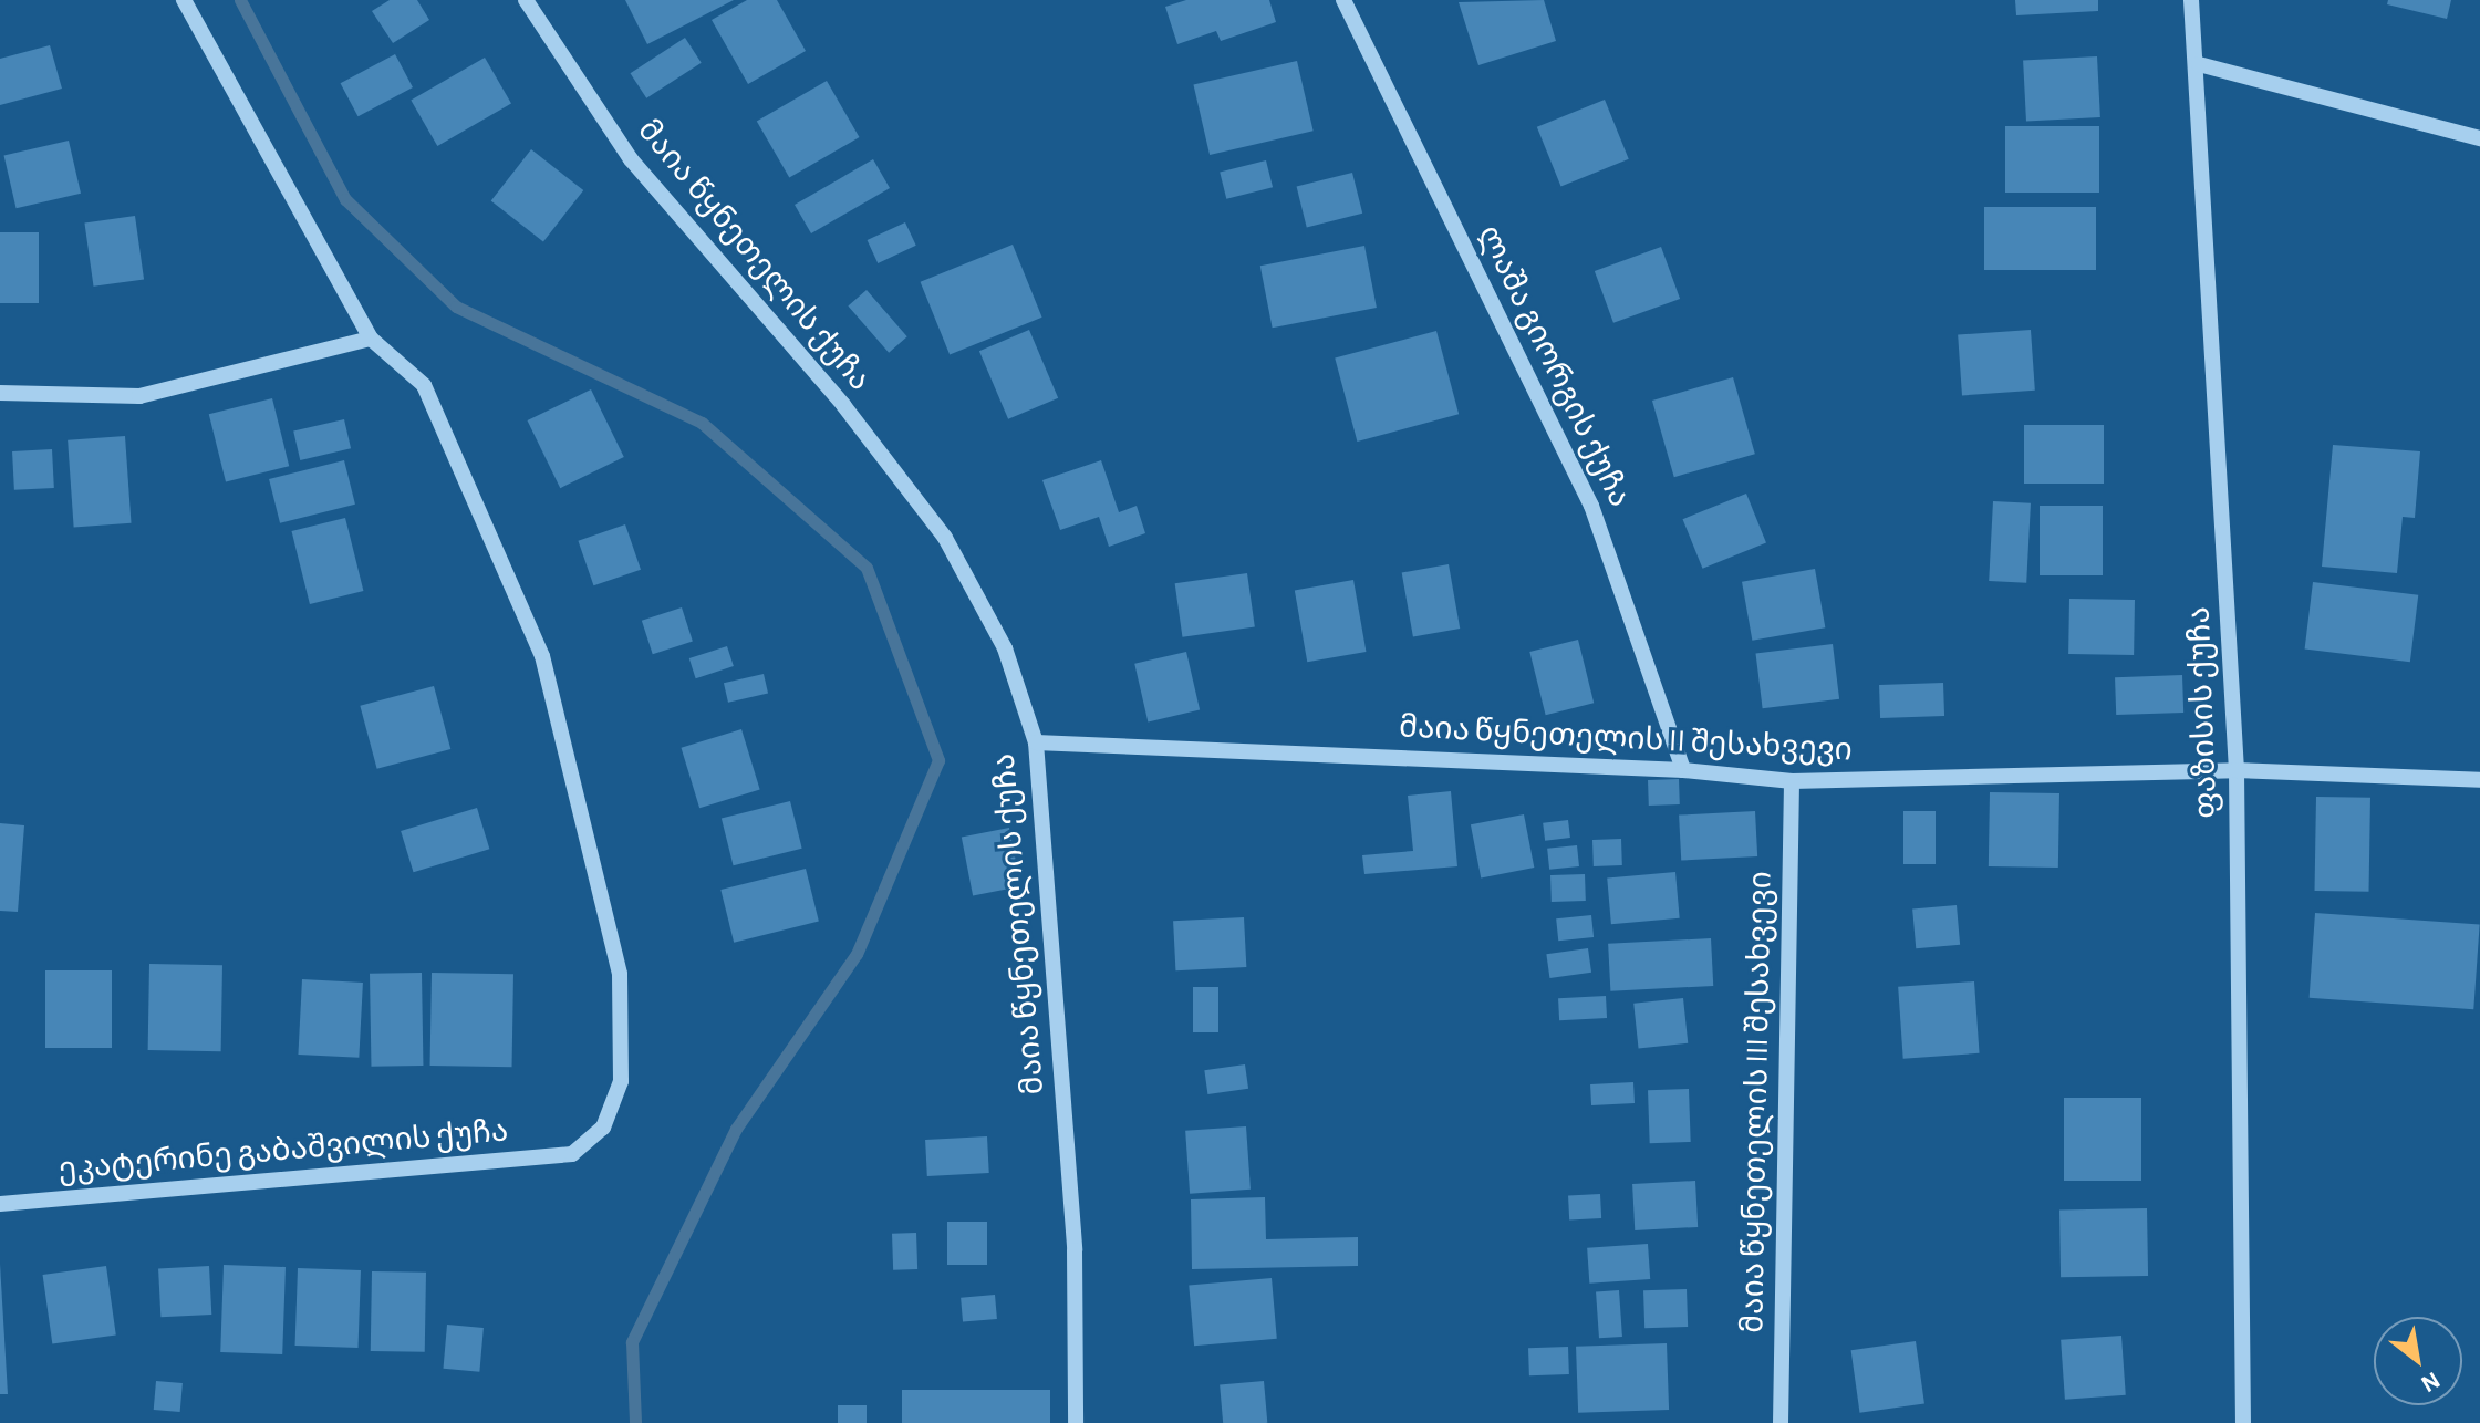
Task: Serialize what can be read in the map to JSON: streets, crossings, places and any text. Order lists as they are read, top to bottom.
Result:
{
  "streets": {
    "street": [
      "მაია წყნეთელის ქუჩა",
      "ლაშა გიორგის ქუჩა",
      "ფაზისის ქუჩა",
      "მაია წყნეთელის II შესახვევი",
      "მაია წყნეთელის III შესახვევი",
      "ეკატერინე გაბაშვილის ქუჩა"
    ]
  },
  "crossings": [
    ["მაია წყნეთელის ქუჩა", "მაია წყნეთელის II შესახვევი"],
    ["ლაშა გიორგის ქუჩა", "მაია წყნეთელის II შესახვევი"],
    ["ფაზისის ქუჩა", "მაია წყნეთელის II შესახვევი"],
    ["მაია წყნეთელის II შესახვევი", "მაია წყნეთელის III შესახვევი"]
  ],
  "north": "bottom right"
}
